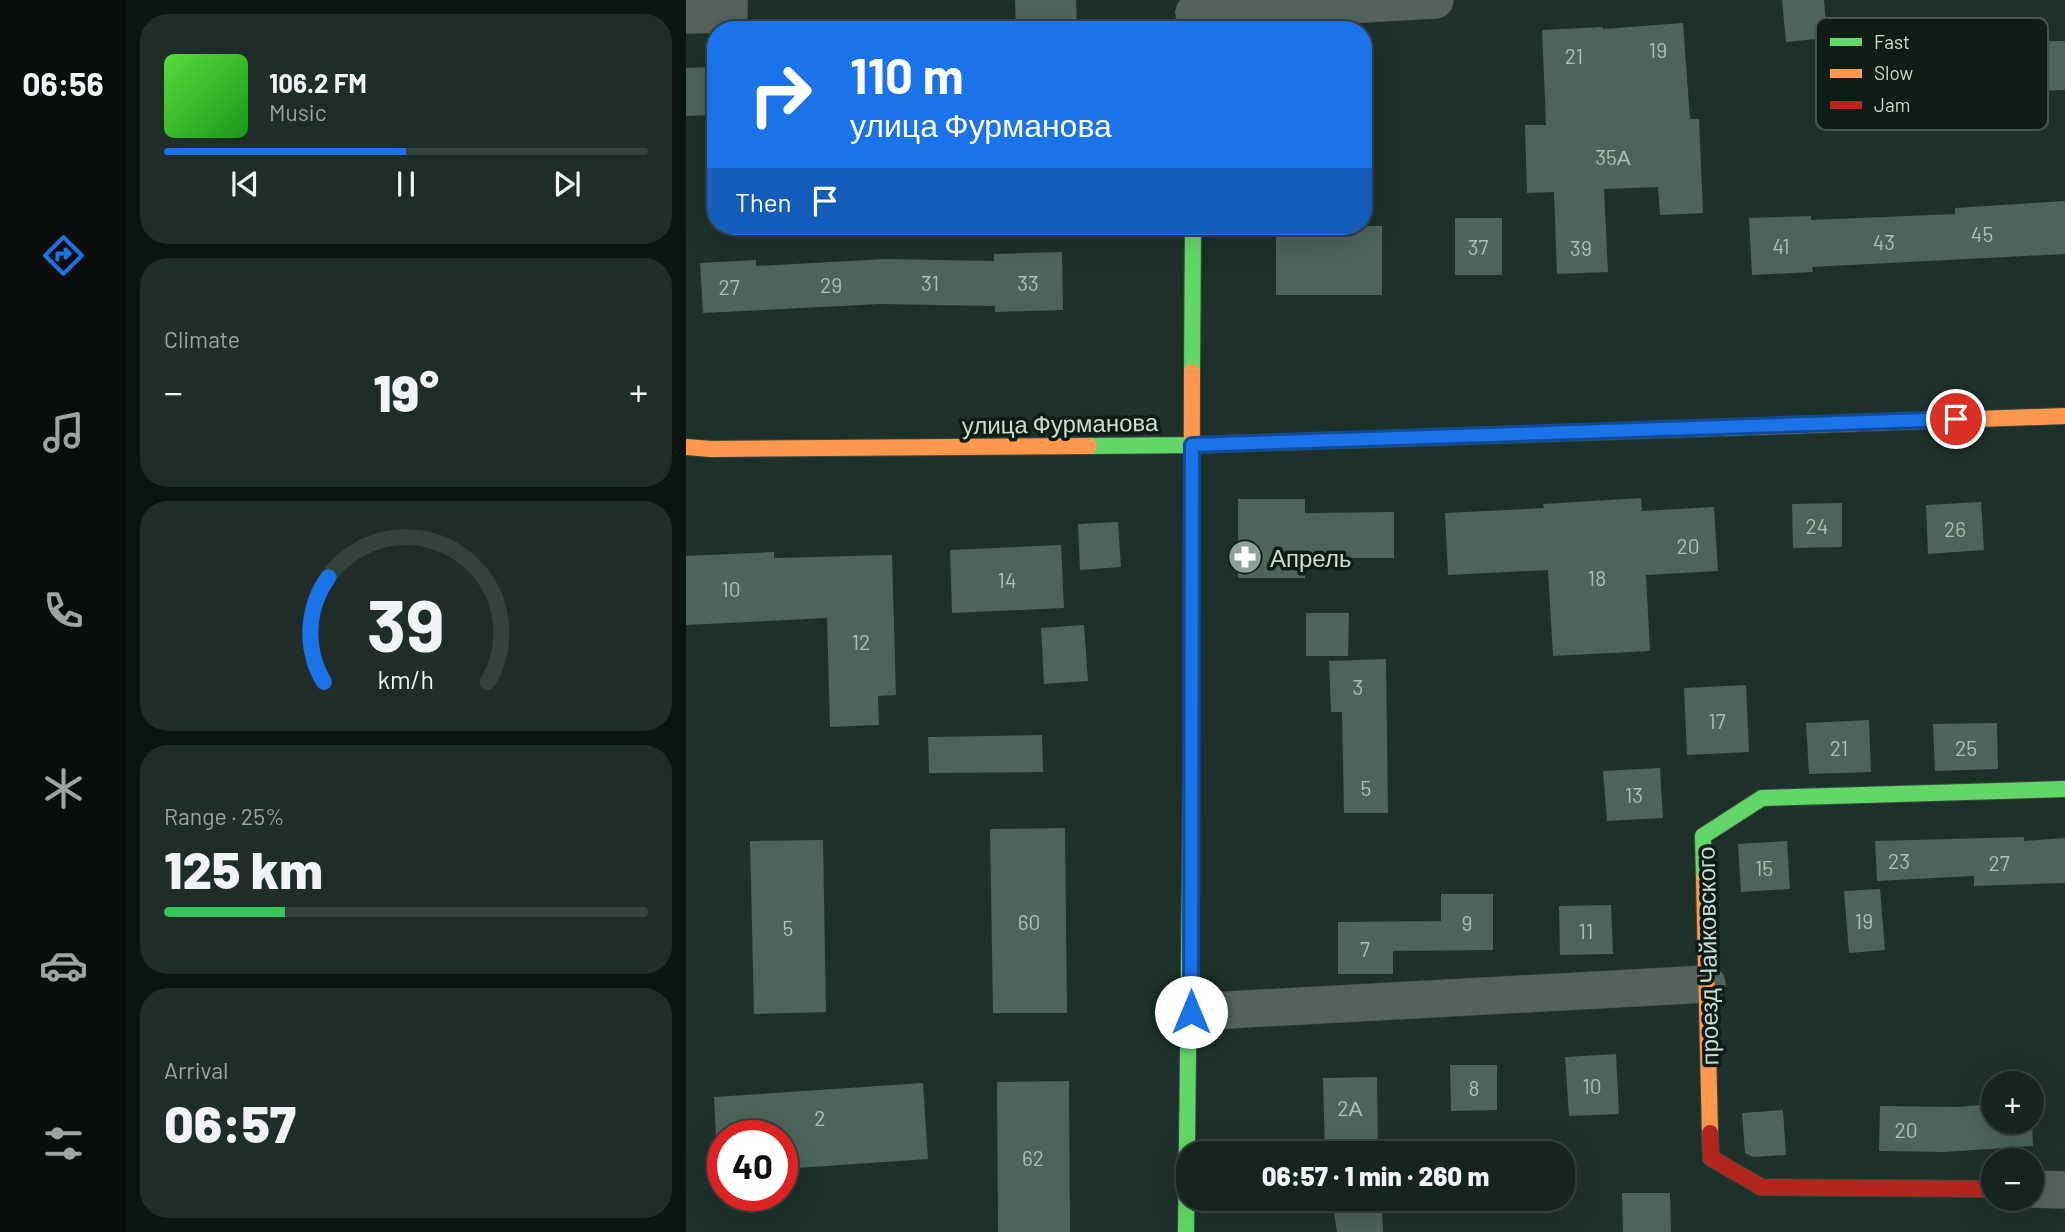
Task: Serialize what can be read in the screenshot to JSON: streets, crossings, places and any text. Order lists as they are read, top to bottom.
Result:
{
  "streets": {
    "street": ["улица Фурманова", "проезд Чайковского"]
  },
  "places": {
    "pharmacy": ["Апрель"]
  },
  "house_numbers": [
    "19",
    "21",
    "35А",
    "45",
    "43",
    "41",
    "37",
    "39",
    "31",
    "33",
    "29",
    "27",
    "24",
    "26",
    "20",
    "18",
    "14",
    "10",
    "12",
    "3",
    "17",
    "21",
    "25",
    "5",
    "13",
    "23",
    "27",
    "15",
    "19",
    "60",
    "9",
    "5",
    "11",
    "7",
    "10",
    "8",
    "2А",
    "2",
    "20",
    "62"
  ],
  "legend": ["Fast", "Slow", "Jam"],
  "page": {
    "tabs": "06:56",
    "turn": ["110 m", "улица Фурманова"],
    "song": ["106.2 FM", "Music"],
    "then": "Then",
    "tile": [
      "Climate",
      ["Range · 25%", "125 km"],
      ["Arrival", "06:57"]
    ],
    "heat": ["−", "19°", "+"],
    "map_buttons": ["+", "−"],
    "limit": "40",
    "trip": "06:57 · 1 min · 260 m",
    "gauge": ["39", "km/h"]
  }
}
